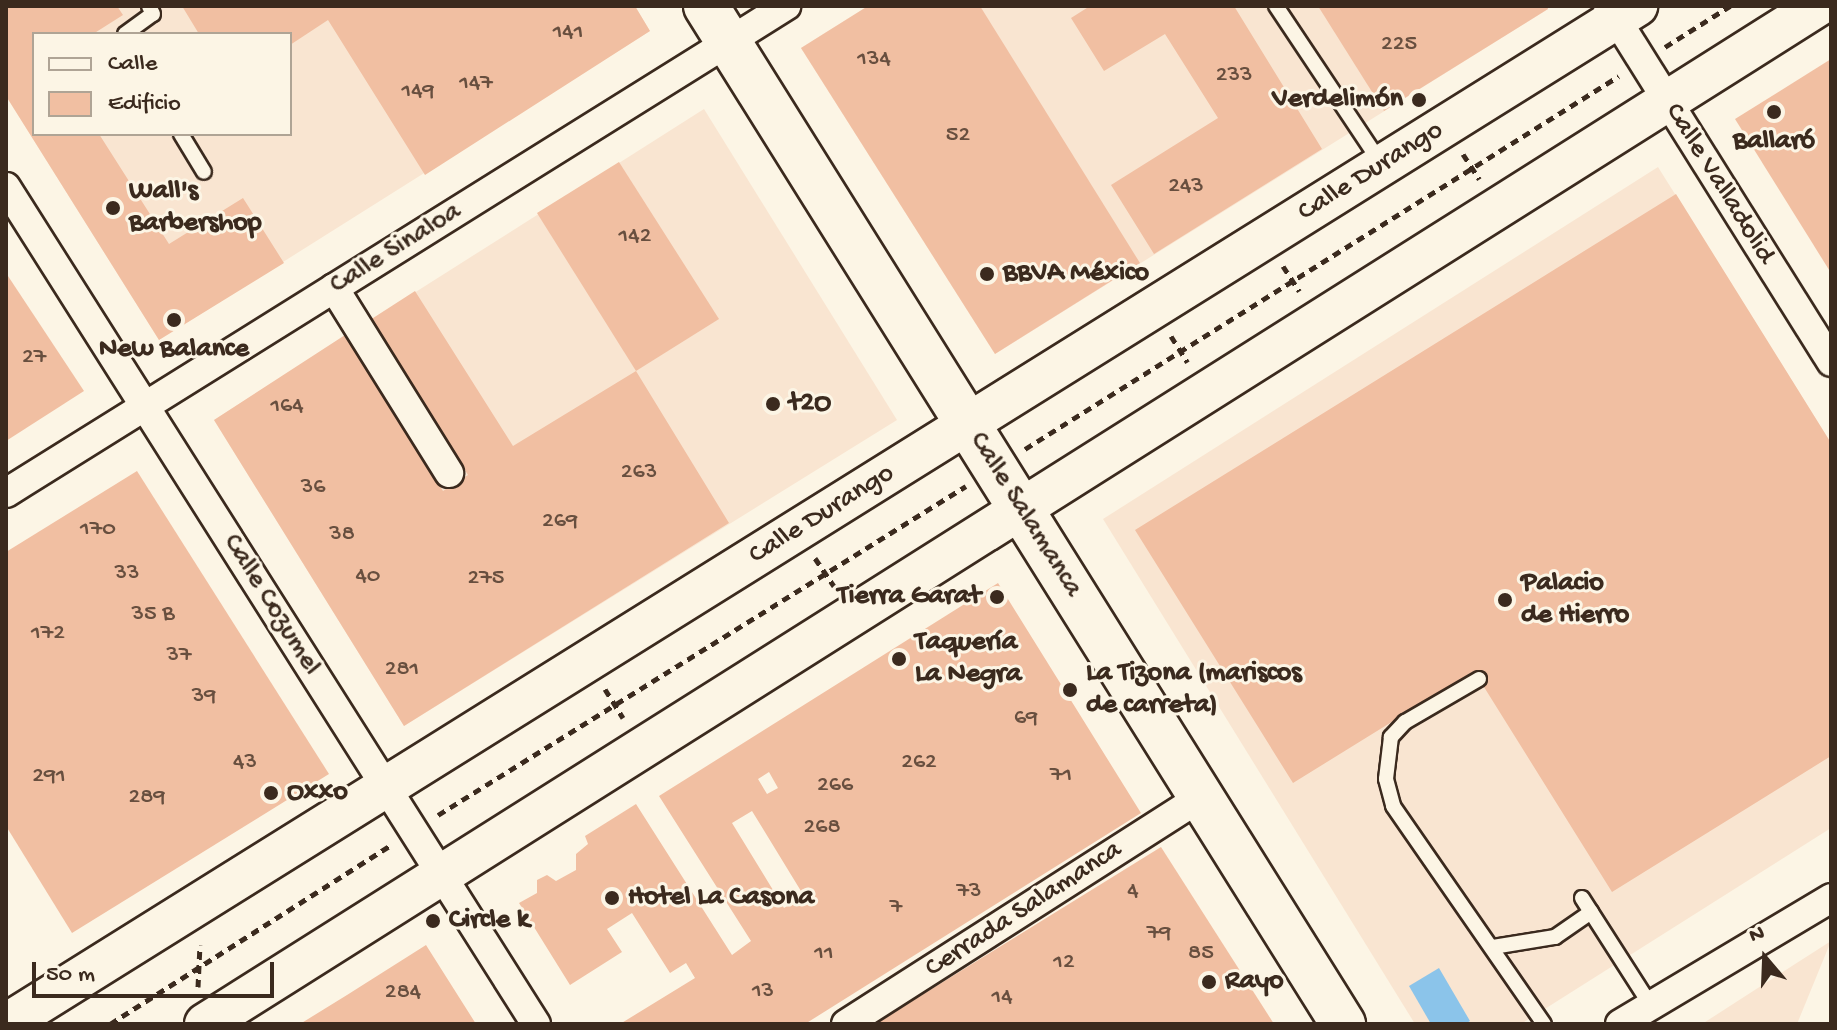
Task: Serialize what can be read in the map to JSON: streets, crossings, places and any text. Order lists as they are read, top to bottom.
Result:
{
  "streets": {
    "main road": ["Calle Durango", "Calle Salamanca"],
    "street": [
      "Calle Valladolid",
      "Calle Sinaloa",
      "Calle Cozumel",
      "Cerrada Salamanca"
    ]
  },
  "crossings": [
    ["Calle Durango", "Calle Valladolid"],
    ["Calle Durango", "Calle Salamanca"],
    ["Calle Durango", "Calle Cozumel"],
    ["Calle Sinaloa", "Calle Salamanca"],
    ["Calle Sinaloa", "Calle Cozumel"],
    ["Calle Salamanca", "Cerrada Salamanca"]
  ],
  "places": [
    "Verdelimón",
    "Ballaró",
    "Wall's Barbershop",
    "BBVA México",
    "New Balance",
    "t2O",
    "Tierra Garat",
    "Palacio de Hierro",
    "Taquería La Negra",
    "La Tizona (mariscos de carreta)",
    "Oxxo",
    "Hotel La Casona",
    "Circle k",
    "Rayo"
  ],
  "house_numbers": [
    "141",
    "225",
    "134",
    "233",
    "147",
    "149",
    "52",
    "243",
    "142",
    "27",
    "164",
    "263",
    "36",
    "269",
    "170",
    "38",
    "33",
    "40",
    "275",
    "35 B",
    "172",
    "37",
    "281",
    "39",
    "69",
    "43",
    "262",
    "71",
    "291",
    "266",
    "289",
    "268",
    "73",
    "4",
    "7",
    "79",
    "11",
    "85",
    "12",
    "13",
    "284",
    "14"
  ],
  "legend": ["Calle", "Edificio"],
  "scale_bar": "50 m",
  "north": "top"
}
